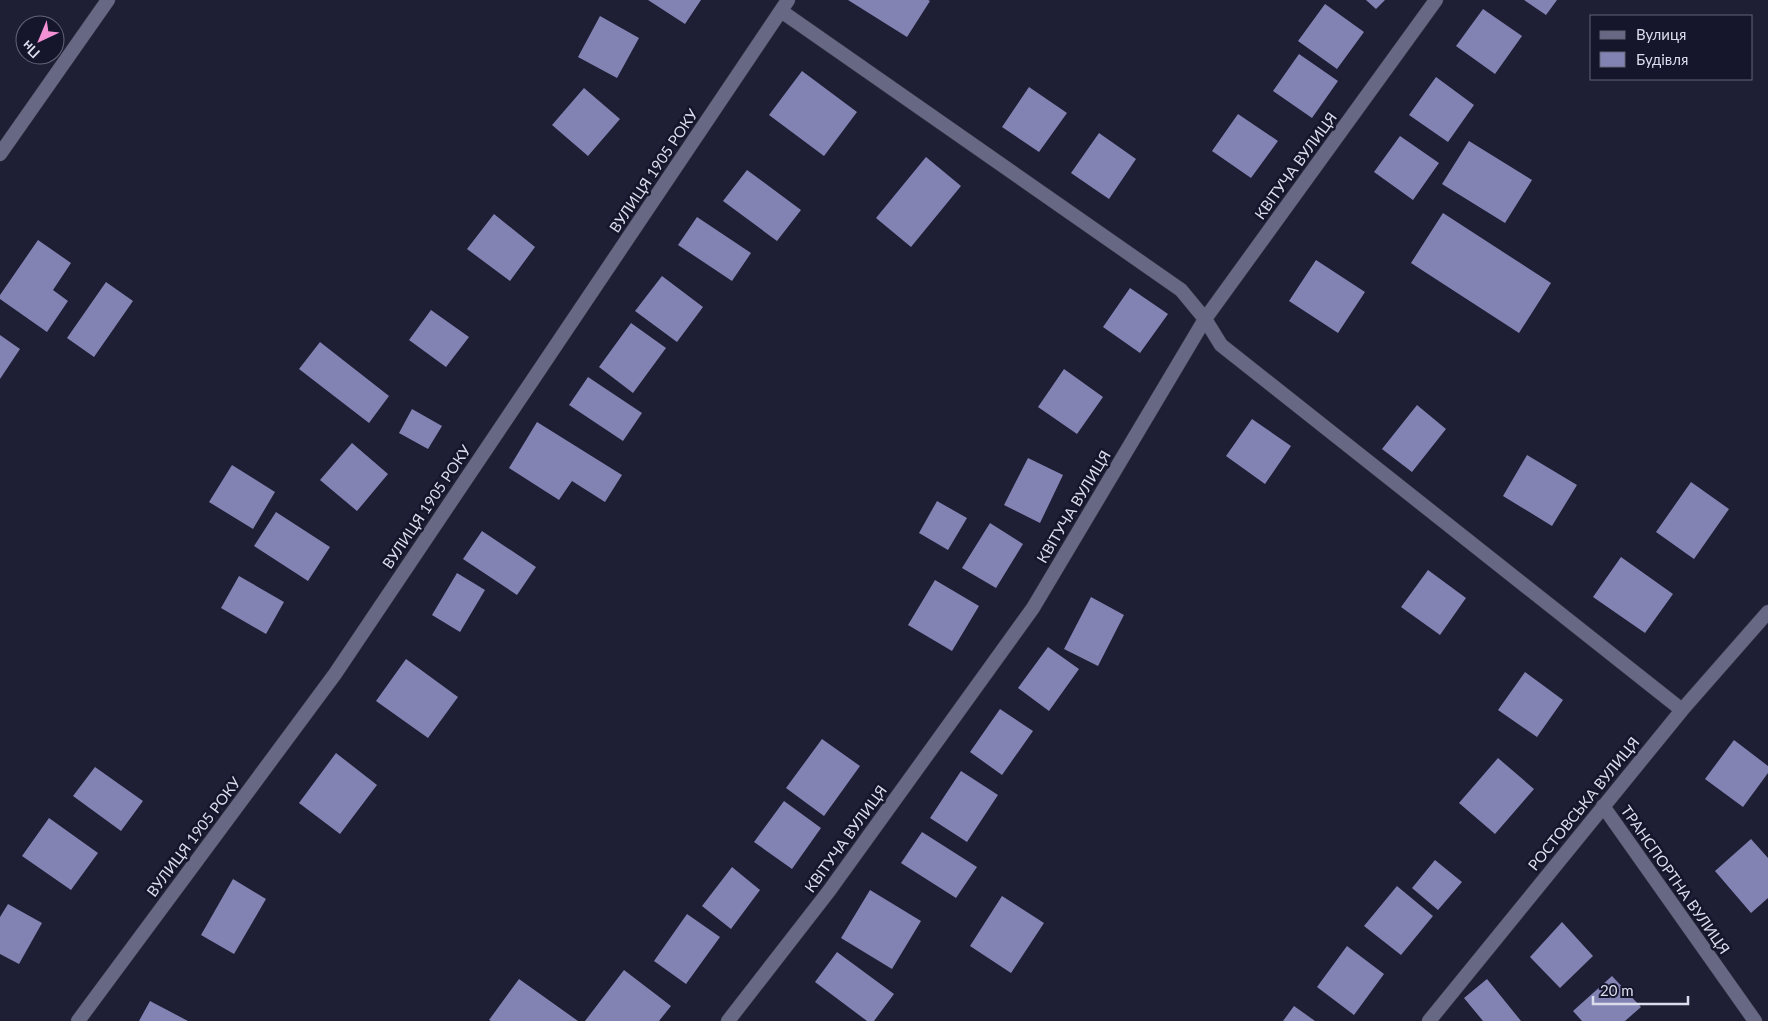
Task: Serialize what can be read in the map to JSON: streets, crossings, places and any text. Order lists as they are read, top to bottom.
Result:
{
  "streets": {
    "street": [
      "КВІТУЧА ВУЛИЦЯ",
      "ВУЛИЦЯ 1905 РОКУ",
      "РОСТОВСЬКА ВУЛИЦЯ",
      "ТРАНСПОРТНА ВУЛИЦЯ"
    ]
  },
  "crossings": [
    ["РОСТОВСЬКА ВУЛИЦЯ", "ТРАНСПОРТНА ВУЛИЦЯ"]
  ],
  "legend": ["Вулиця", "Будівля"],
  "scale_bar": "20 m",
  "north": "bottom left"
}
